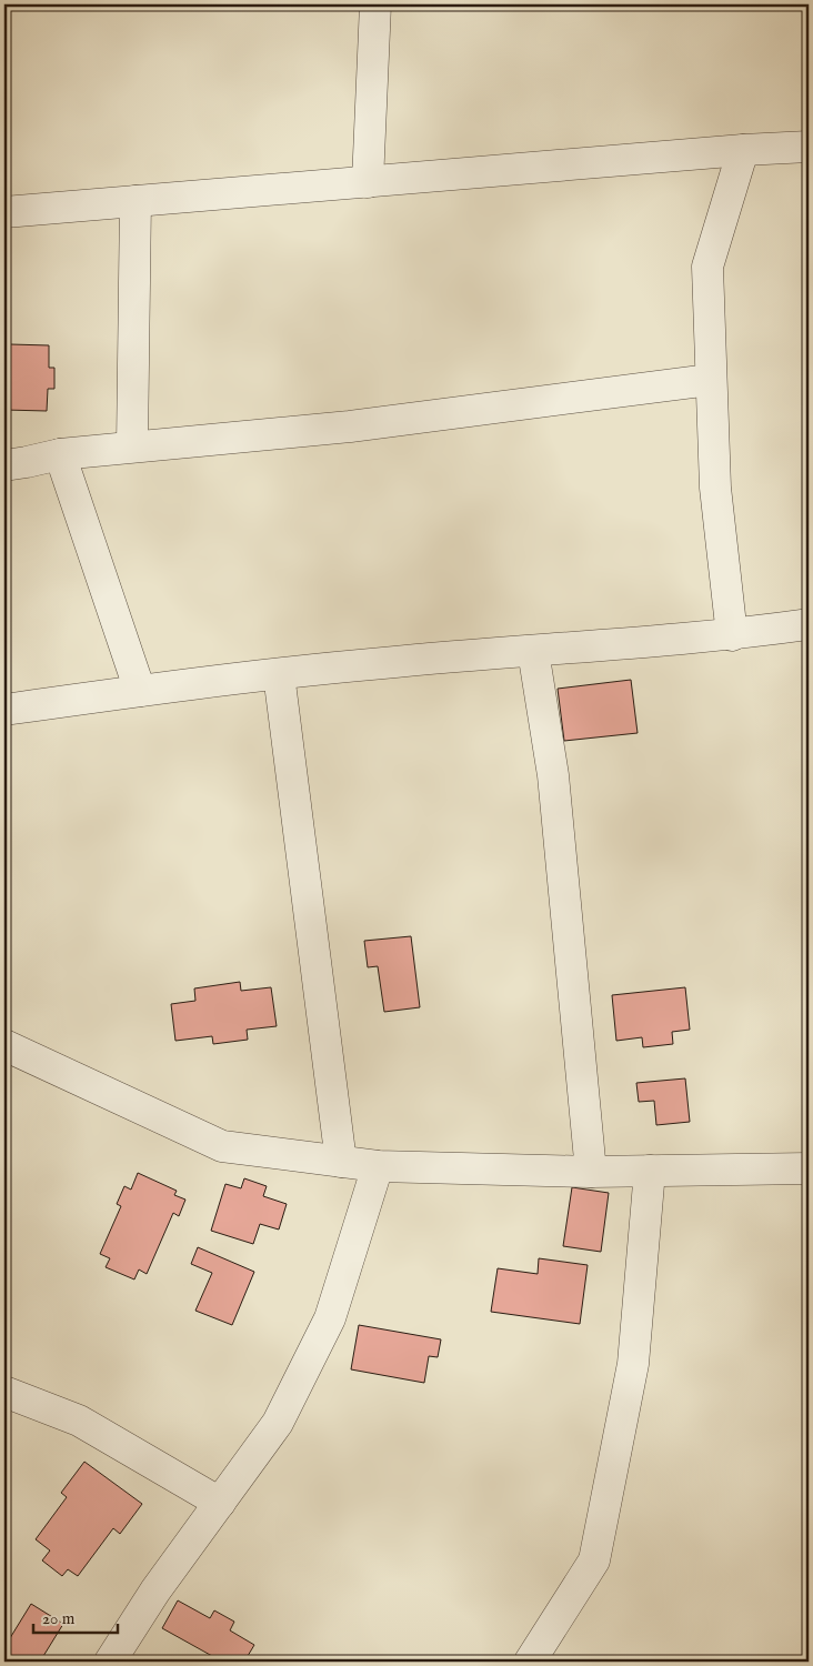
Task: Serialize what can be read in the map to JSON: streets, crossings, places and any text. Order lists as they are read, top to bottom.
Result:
{
  "scale_bar": "20 m"
}
